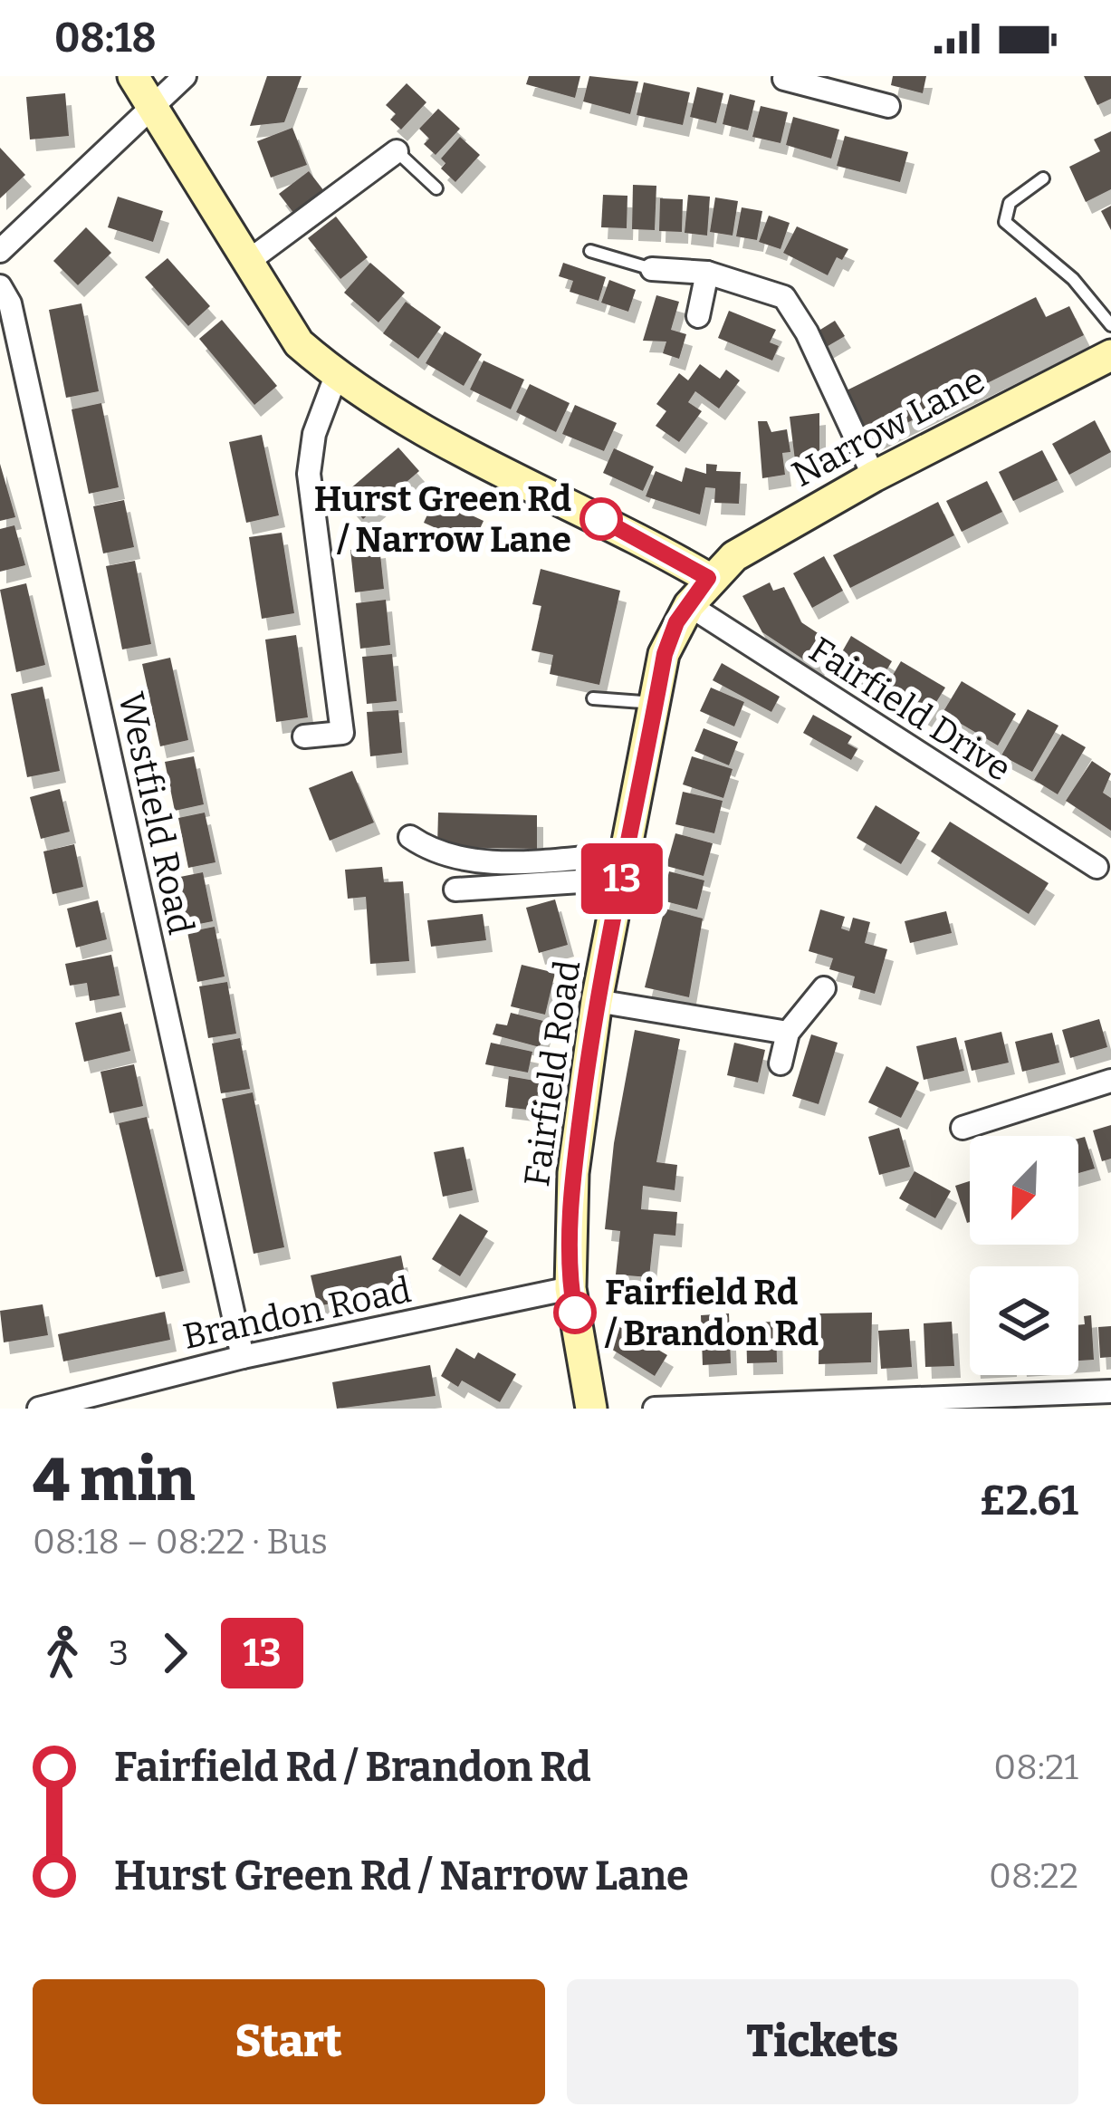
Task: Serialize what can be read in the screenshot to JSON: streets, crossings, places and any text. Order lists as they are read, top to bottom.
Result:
{
  "streets": {
    "main road": ["Narrow Lane", "Fairfield Road"],
    "street": ["Fairfield Drive", "Westfield Road", "Brandon Road"]
  },
  "crossings": [
    ["Narrow Lane", "Fairfield Road"],
    ["Fairfield Drive", "Fairfield Road"],
    ["Westfield Road", "Brandon Road"],
    ["Fairfield Road", "Brandon Road"]
  ],
  "places": ["Hurst Green Rd / Narrow Lane", "Fairfield Rd / Brandon Rd"],
  "lines": ["bus line 13"],
  "north": "bottom left",
  "page": {
    "status": "08:18",
    "on_map": "13",
    "heading": ["4 min", "08:18 – 08:22 · Bus", "£2.61"],
    "legs": ["3", "13"],
    "list": [
      {
        "name": "Fairfield Rd / Brandon Rd",
        "value": "08:21"
      },
      {
        "name": "Hurst Green Rd / Narrow Lane",
        "value": "08:22"
      }
    ],
    "buttons": ["Start", "Tickets"]
  }
}
